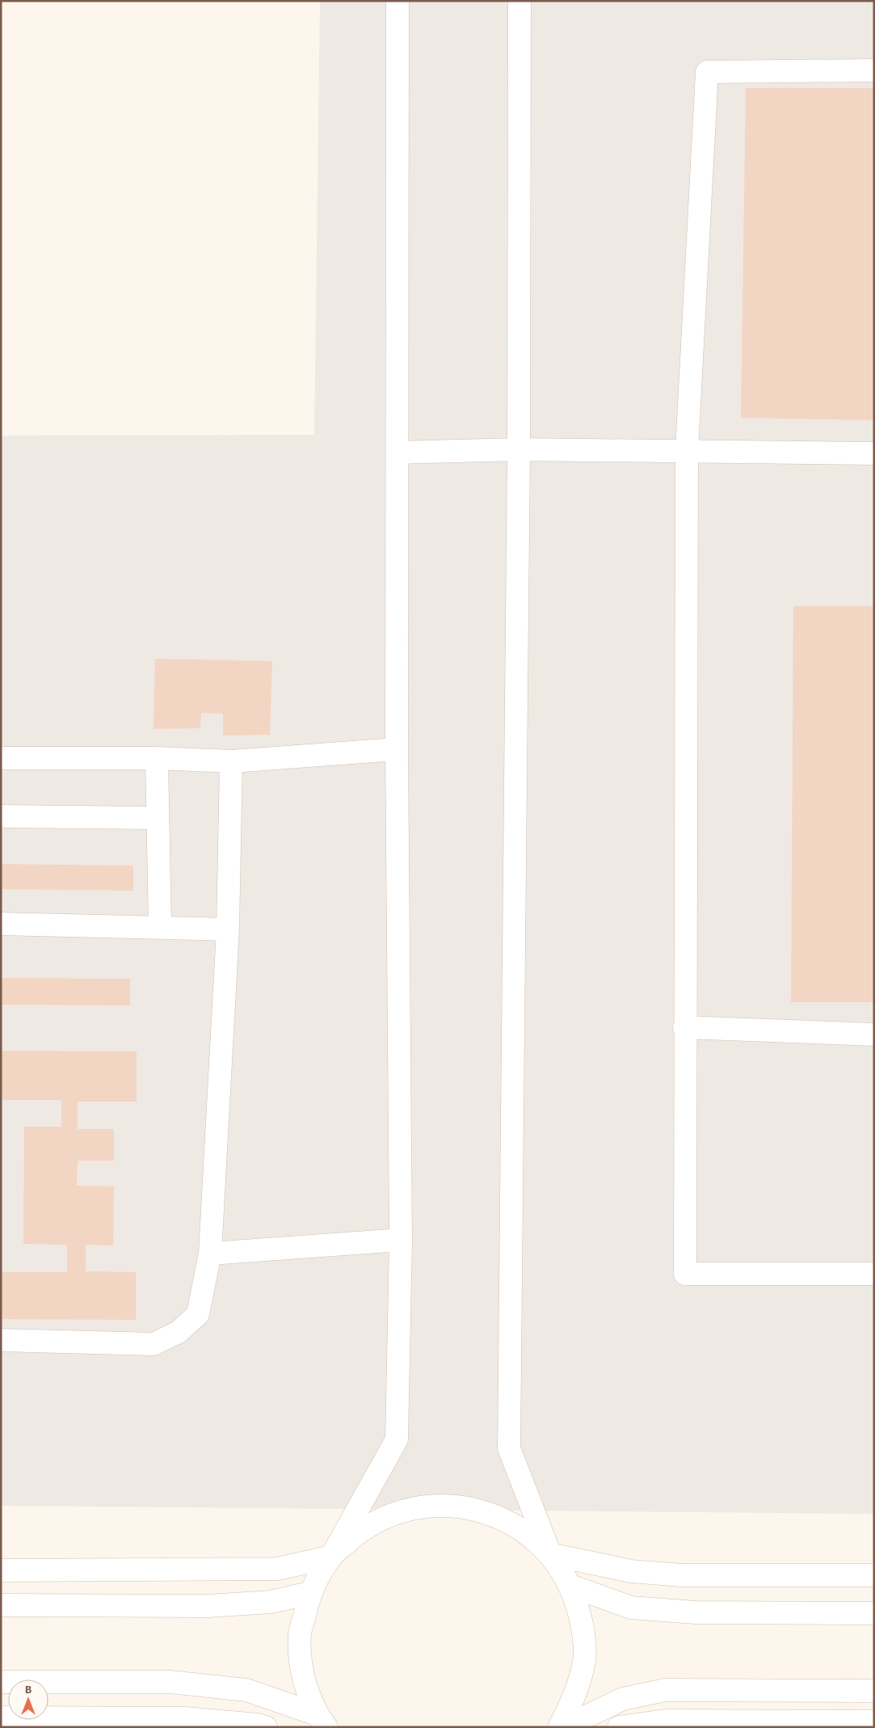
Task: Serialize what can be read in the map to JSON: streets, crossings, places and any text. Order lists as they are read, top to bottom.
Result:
{
  "north": "top"
}
